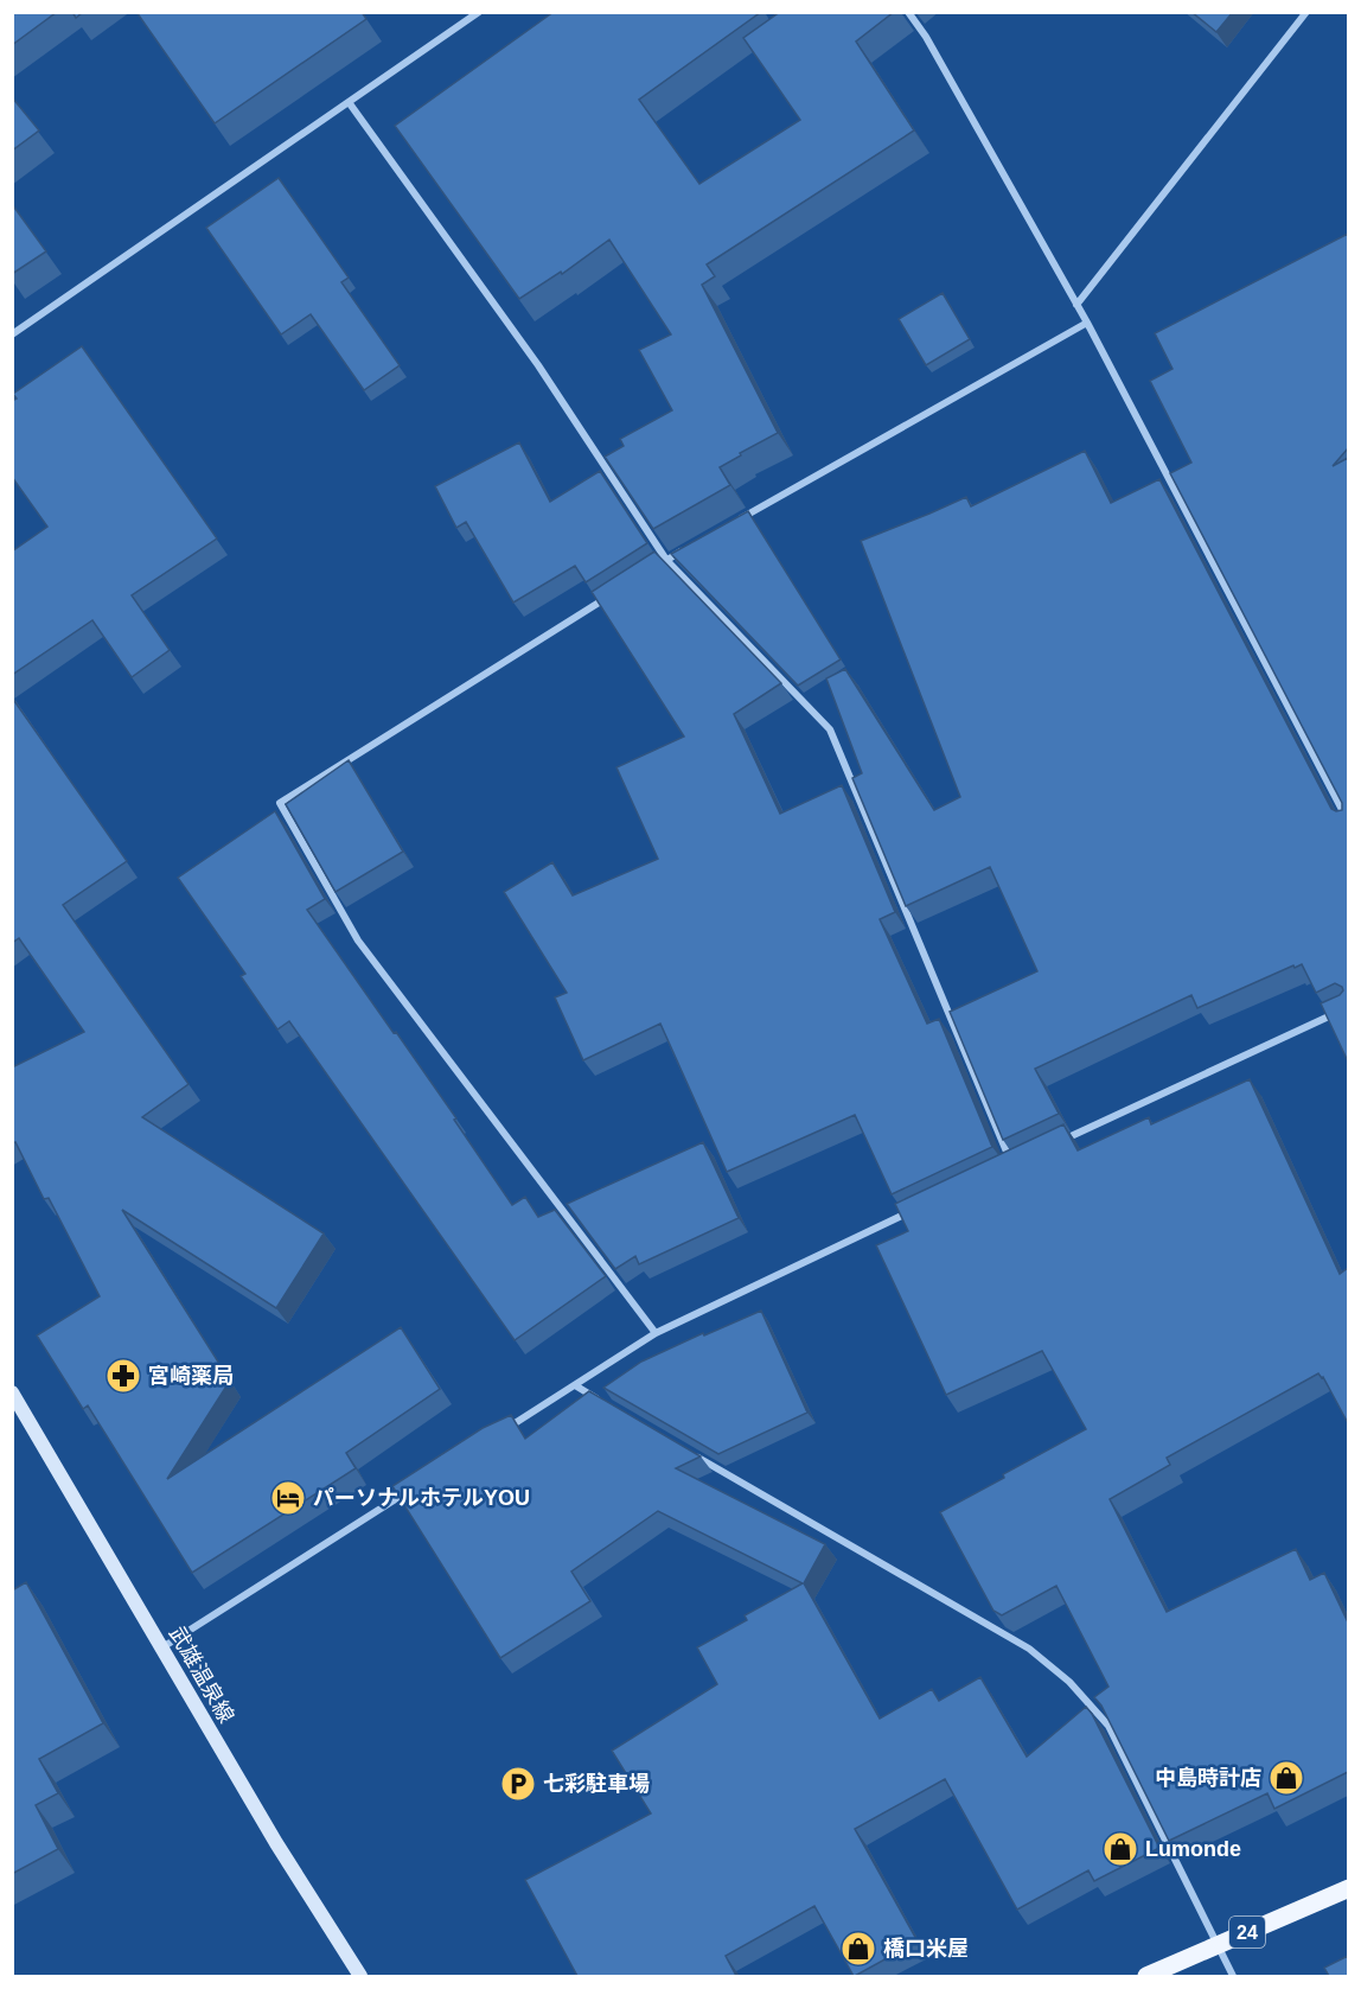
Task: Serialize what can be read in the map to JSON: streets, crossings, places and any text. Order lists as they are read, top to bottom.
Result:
{
  "streets": {
    "main road": ["武雄温泉線", "24"]
  },
  "places": {
    "pharmacy": ["宮崎薬局"],
    "hotel": ["パーソナルホテルYOU"],
    "shop": ["中島時計店", "Lumonde", "橋口米屋"],
    "parking": ["七彩駐車場"]
  }
}
